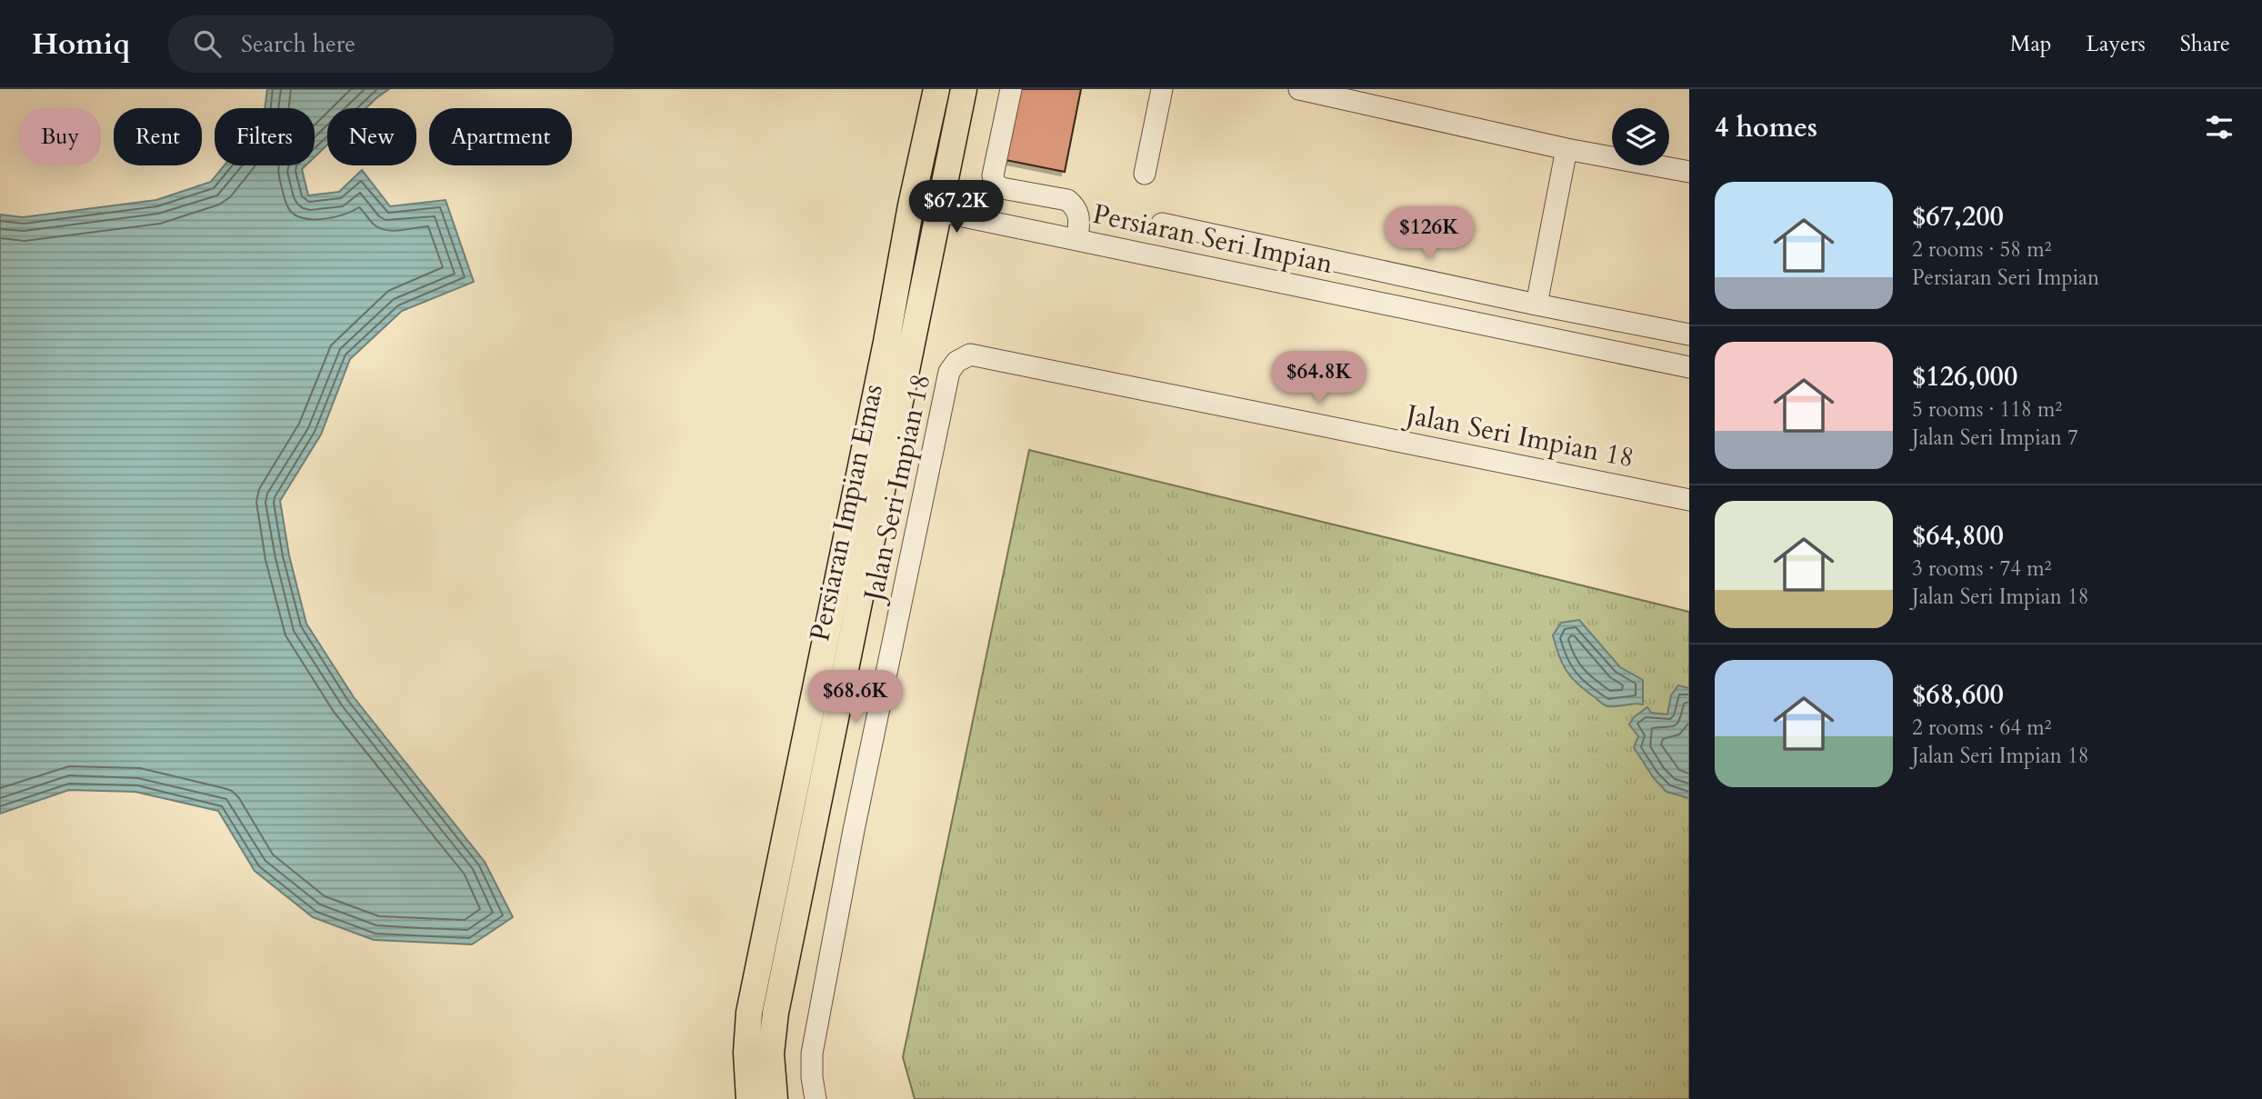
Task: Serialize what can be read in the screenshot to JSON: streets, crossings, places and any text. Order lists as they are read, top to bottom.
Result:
{
  "streets": {
    "main road": ["Persiaran Impian Emas"],
    "street": ["Persiaran Seri Impian", "Jalan Seri Impian 18"]
  },
  "crossings": [
    ["Persiaran Seri Impian", "Persiaran Impian Emas"]
  ],
  "page": {
    "header": "Homiq",
    "search": "Search here",
    "nav": ["Map", "Layers", "Share"],
    "heading": "4 homes",
    "chip": [
      "Buy",
      "Rent",
      "Filters",
      "New",
      "Apartment"
    ],
    "list": [
      {
        "name": "$67,200",
        "note": "2 rooms · 58 m² · Persiaran Seri Impian"
      },
      {
        "name": "$126,000",
        "note": "5 rooms · 118 m² · Jalan Seri Impian 7"
      },
      {
        "name": "$64,800",
        "note": "3 rooms · 74 m² · Jalan Seri Impian 18"
      },
      {
        "name": "$68,600",
        "note": "2 rooms · 64 m² · Jalan Seri Impian 18"
      }
    ],
    "price": [
      "$67.2K",
      "$126K",
      "$64.8K",
      "$68.6K"
    ]
  }
}
